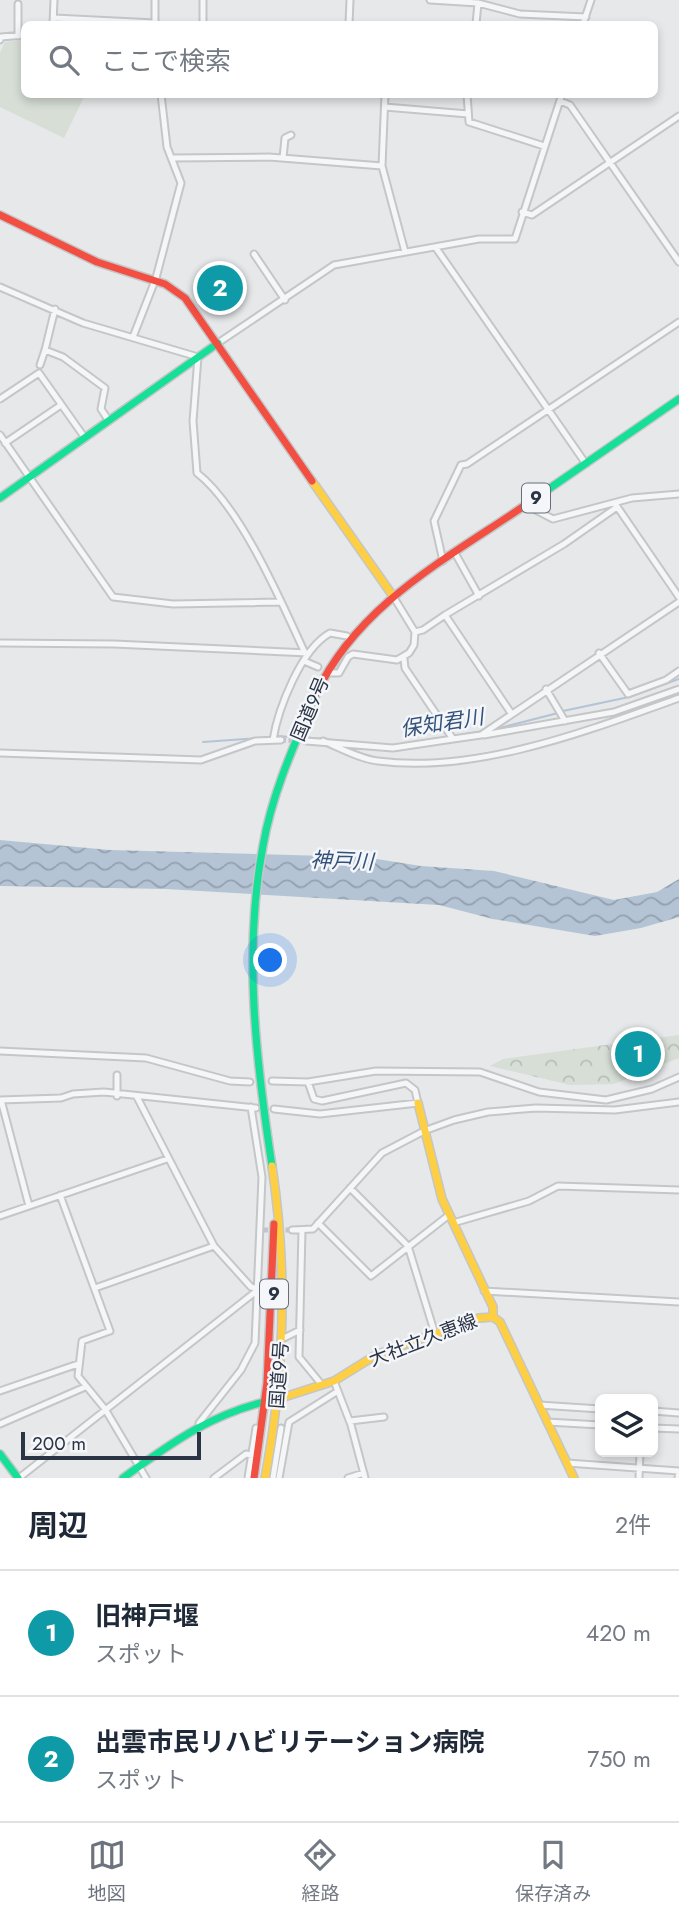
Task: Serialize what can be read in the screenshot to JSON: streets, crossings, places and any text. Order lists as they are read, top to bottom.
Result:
{
  "streets": {
    "main road": ["9", "国道9号", "大社立久恵線"]
  },
  "crossings": [
    ["国道9号", "大社立久恵線"]
  ],
  "water": ["保知君川", "神戸川"],
  "scale_bar": "200 m",
  "page": {
    "search": "ここで検索",
    "pins": ["2", "1"],
    "scale": "200 m",
    "heading": ["周辺", "2件"],
    "list": [
      {
        "mark": "1",
        "name": "旧神戸堰",
        "note": "スポット",
        "value": "420 m"
      },
      {
        "mark": "2",
        "name": "出雲市民リハビリテーション病院",
        "note": "スポット",
        "value": "750 m"
      }
    ],
    "nav": ["地図", "経路", "保存済み"]
  }
}
